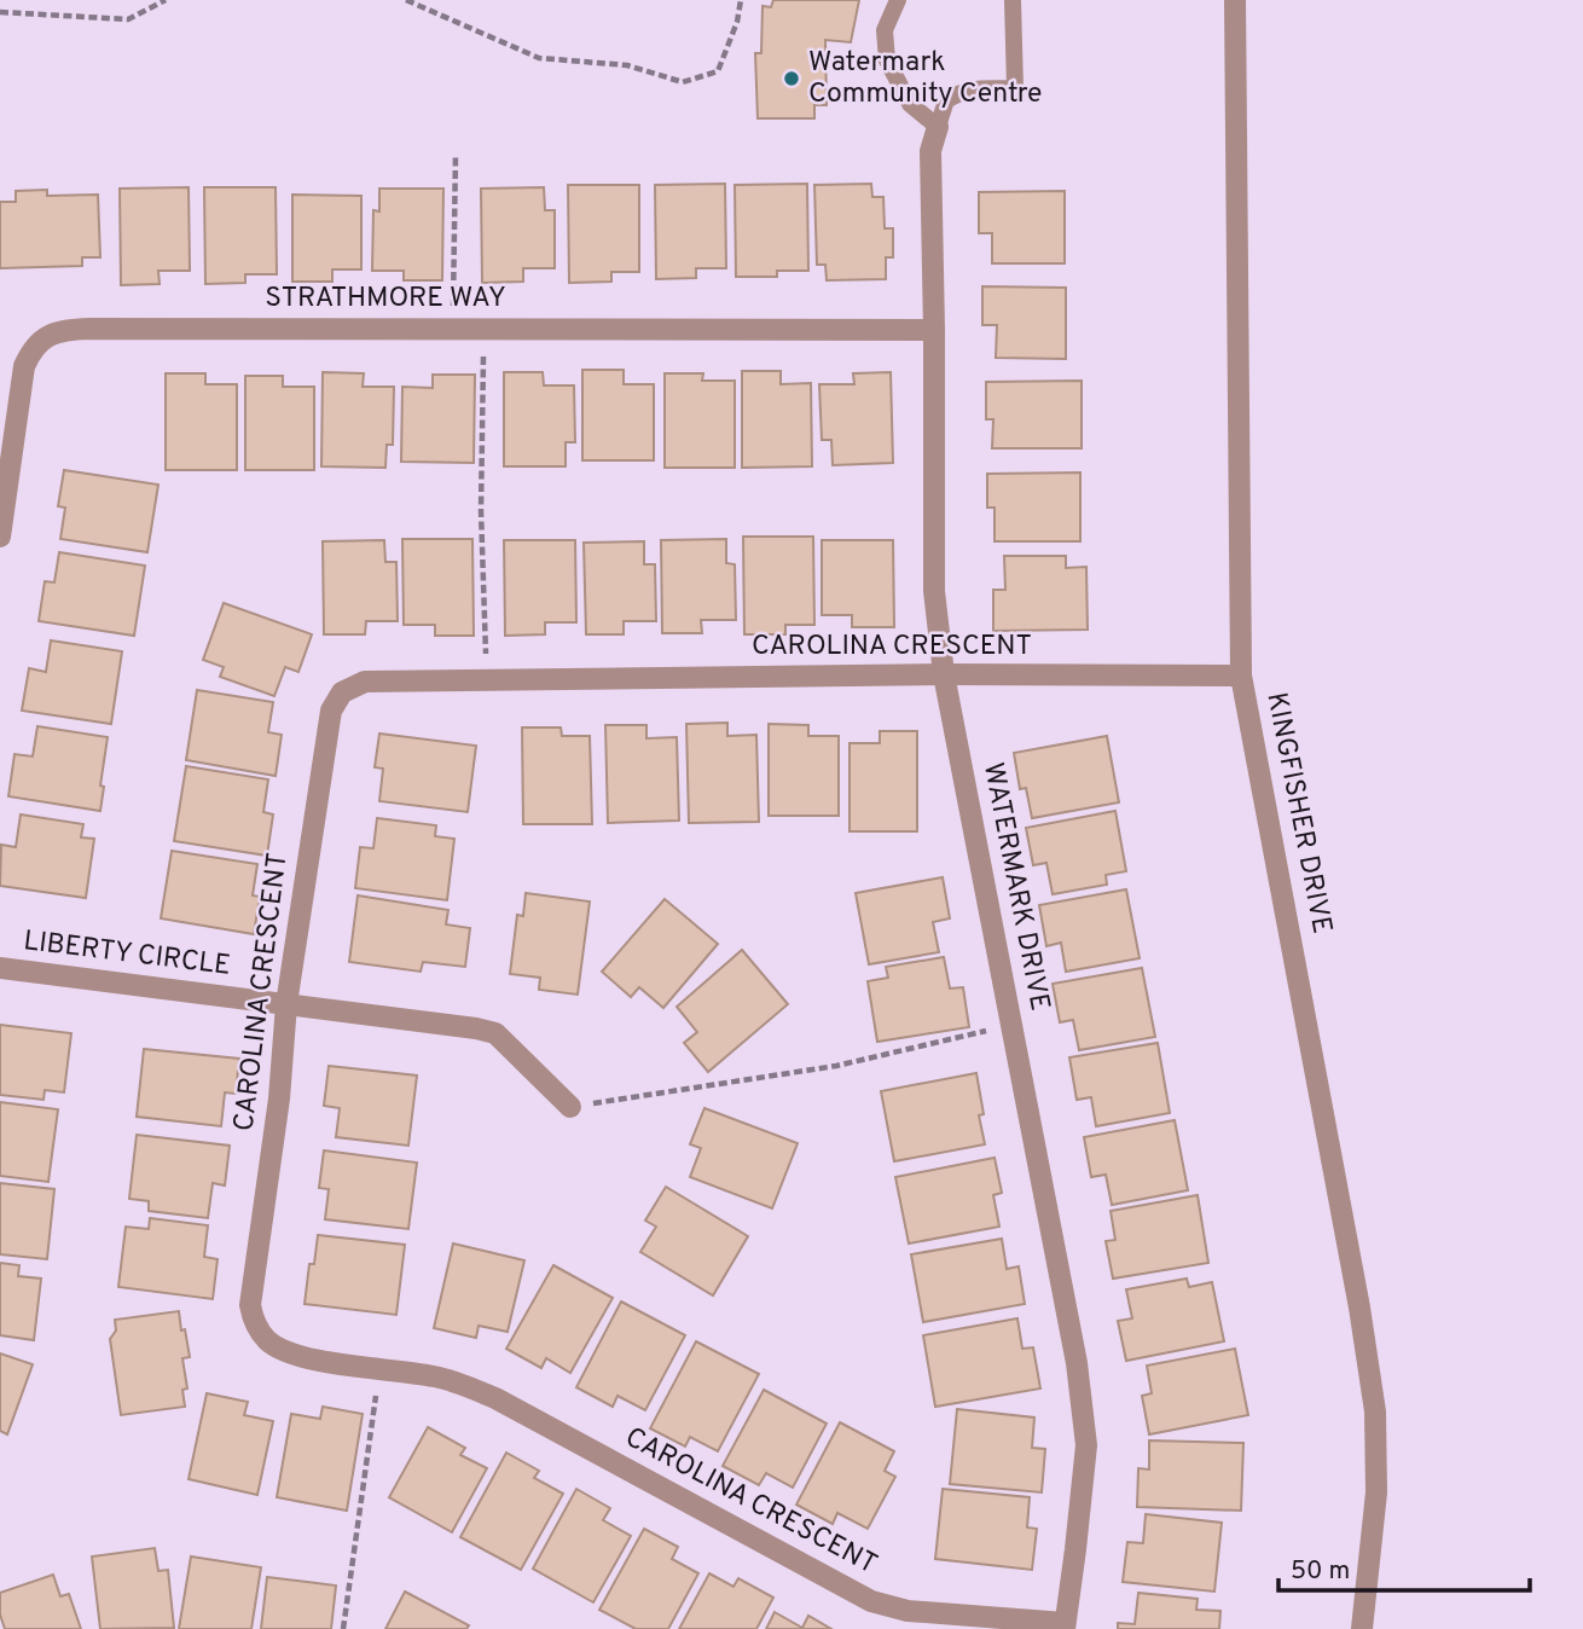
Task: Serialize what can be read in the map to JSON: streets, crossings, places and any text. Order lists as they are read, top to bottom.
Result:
{
  "streets": {
    "street": [
      "STRATHMORE WAY",
      "CAROLINA CRESCENT",
      "KINGFISHER DRIVE",
      "WATERMARK DRIVE",
      "LIBERTY CIRCLE"
    ]
  },
  "crossings": [
    ["STRATHMORE WAY", "WATERMARK DRIVE"],
    ["CAROLINA CRESCENT", "KINGFISHER DRIVE"],
    ["CAROLINA CRESCENT", "WATERMARK DRIVE"],
    ["CAROLINA CRESCENT", "LIBERTY CIRCLE"]
  ],
  "places": ["Watermark Community Centre"],
  "scale_bar": "50 m"
}
